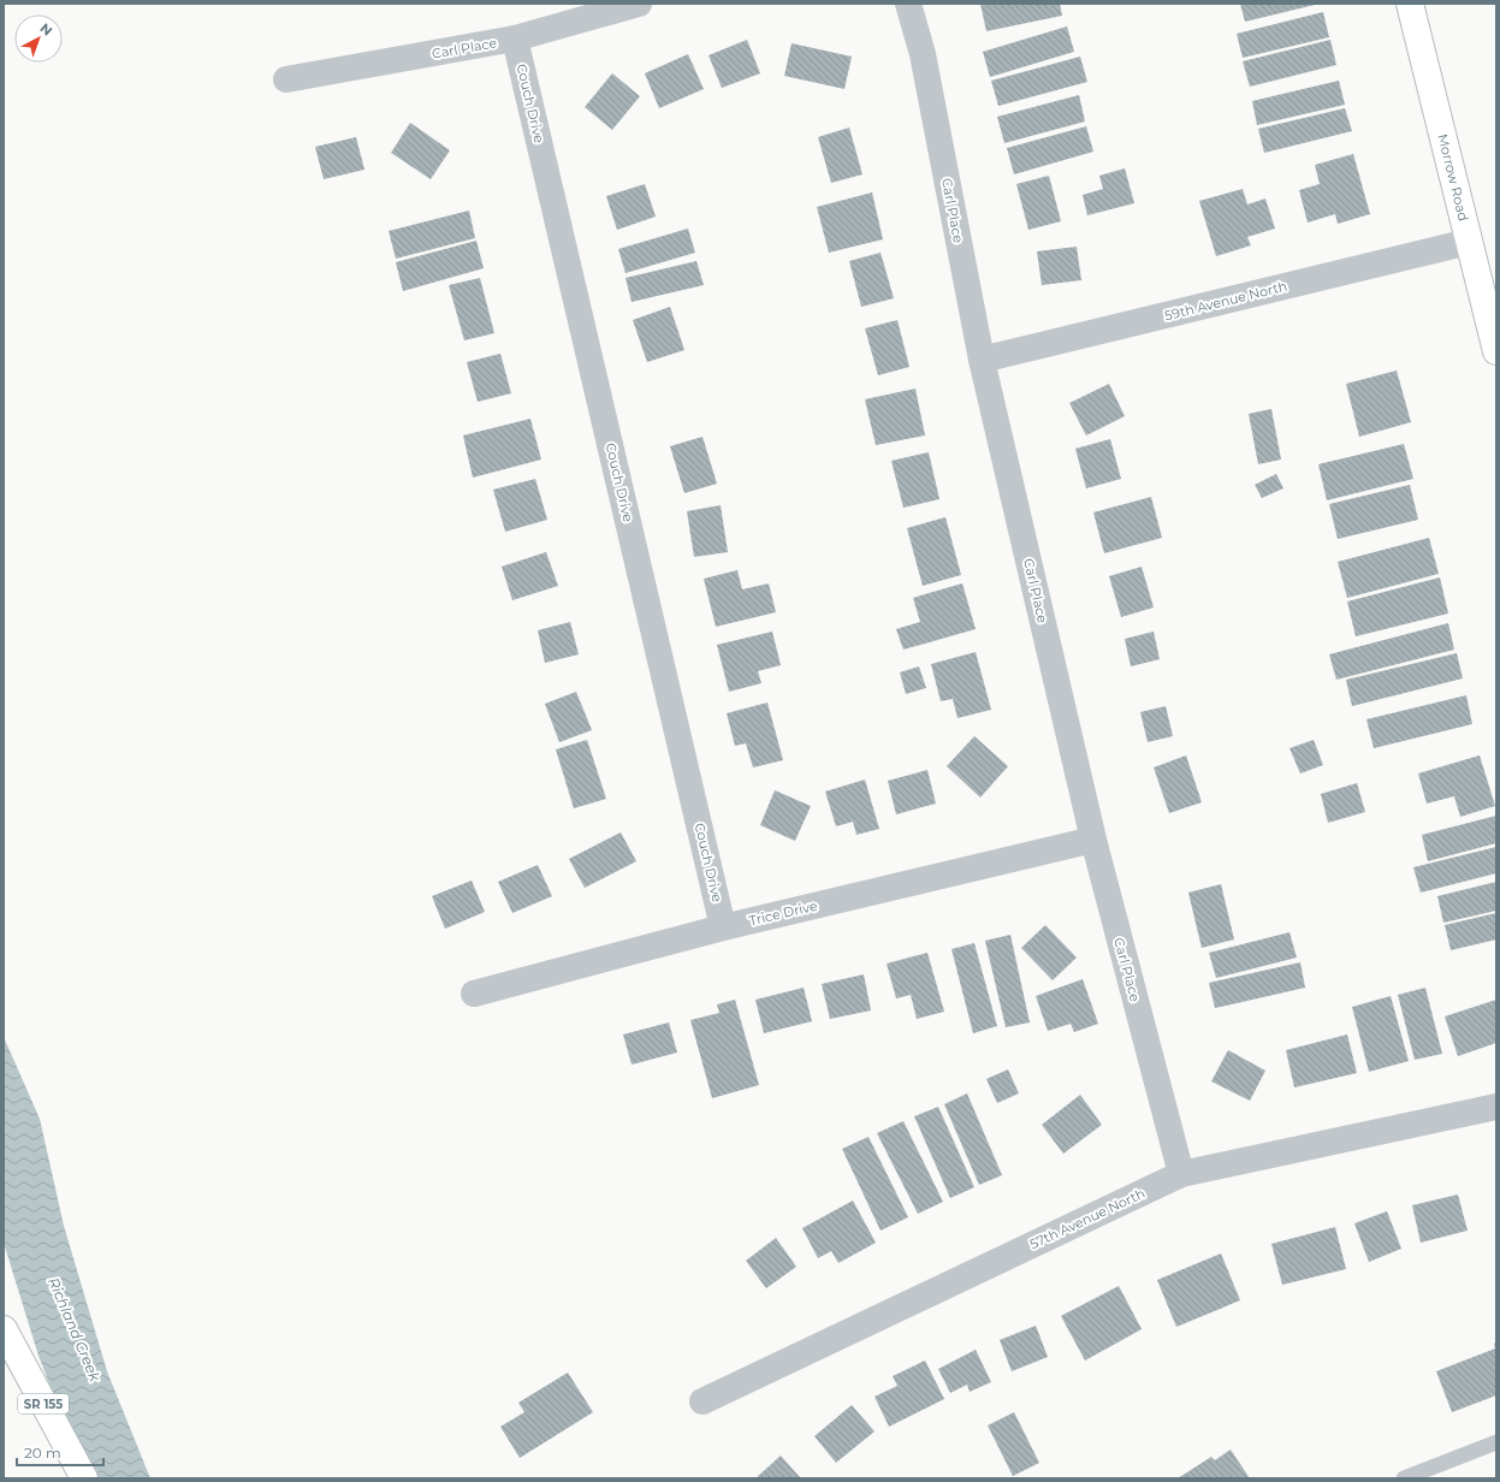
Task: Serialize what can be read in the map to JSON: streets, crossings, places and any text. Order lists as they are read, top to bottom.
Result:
{
  "streets": {
    "main road": ["Morrow Road", "SR 155"],
    "street": [
      "Carl Place",
      "Couch Drive",
      "59th Avenue North",
      "Trice Drive",
      "57th Avenue North"
    ]
  },
  "crossings": [
    ["Carl Place", "Couch Drive"],
    ["Carl Place", "59th Avenue North"],
    ["Carl Place", "Trice Drive"],
    ["Carl Place", "57th Avenue North"],
    ["Couch Drive", "Trice Drive"],
    ["Morrow Road", "59th Avenue North"]
  ],
  "water": ["Richland Creek"],
  "scale_bar": "20 m",
  "north": "top right"
}
